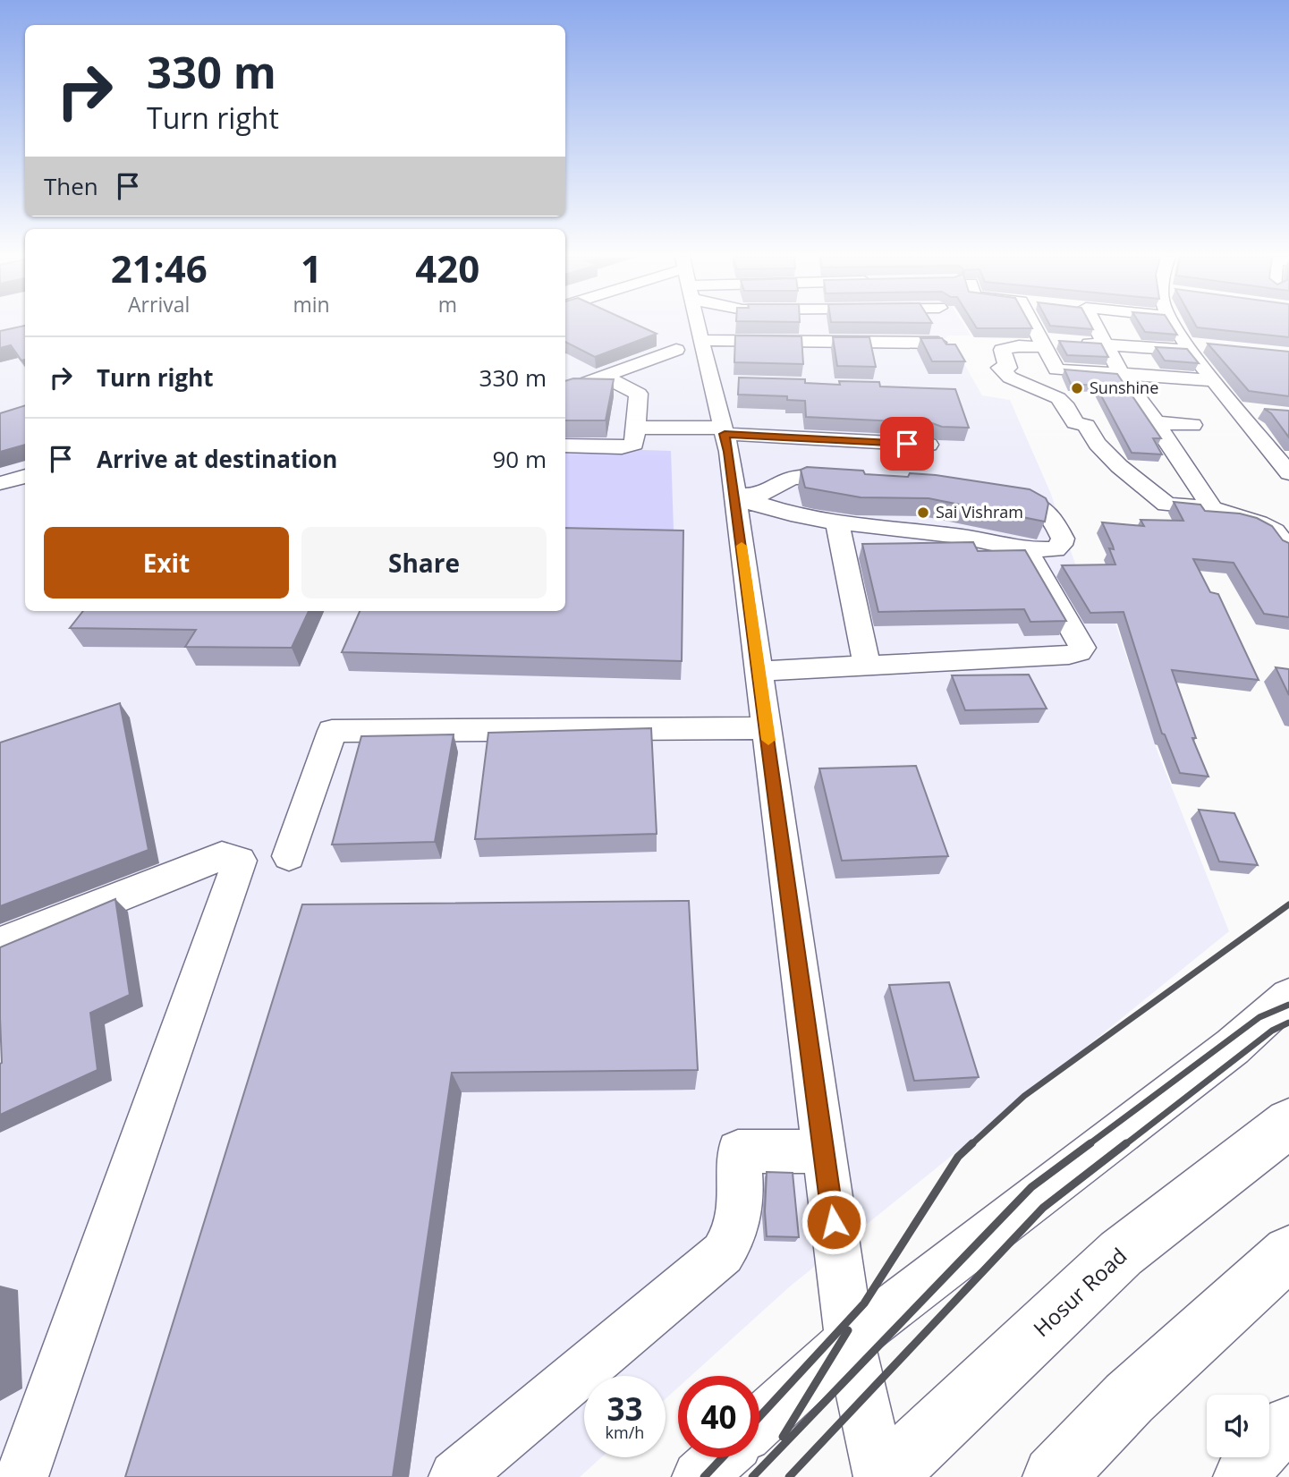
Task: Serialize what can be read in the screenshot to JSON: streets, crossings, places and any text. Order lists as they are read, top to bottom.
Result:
{
  "streets": {
    "highway": ["Hosur Road"]
  },
  "places": ["Sunshine", "Sai Vishram"],
  "page": {
    "turn": ["330 m", "Turn right"],
    "then": "Then",
    "eta": [
      "21:46",
      "Arrival",
      "1",
      "min",
      "420",
      "m"
    ],
    "list": [
      {
        "name": "Turn right",
        "value": "330 m"
      },
      {
        "name": "Arrive at destination",
        "value": "90 m"
      }
    ],
    "buttons": ["Exit", "Share"],
    "speed": "33 km/h",
    "limit": "40"
  }
}
